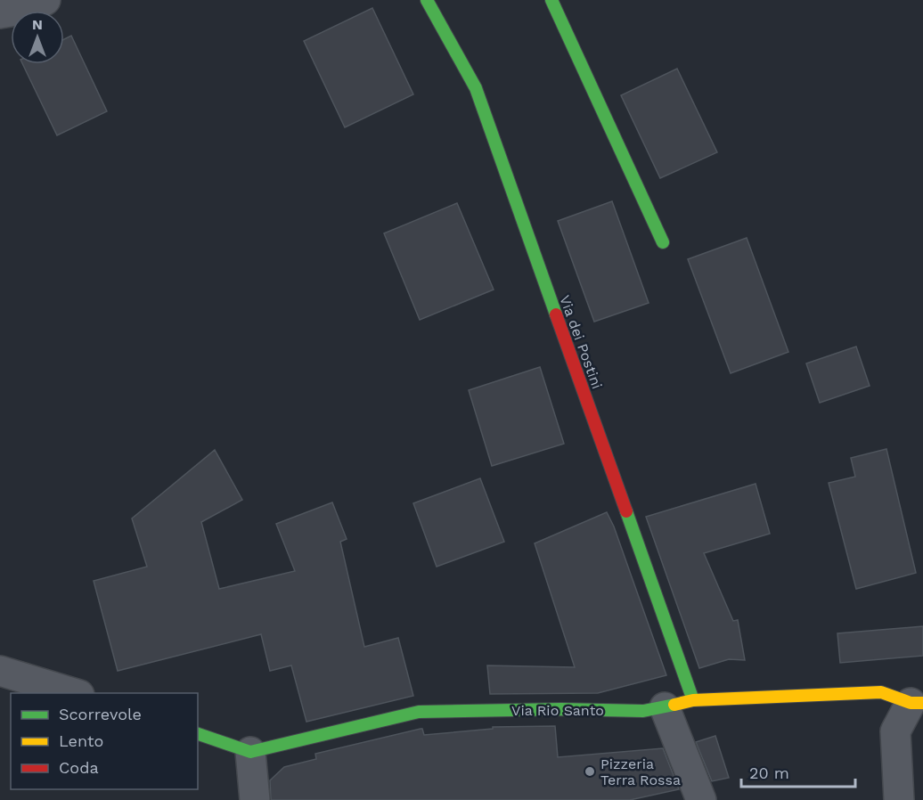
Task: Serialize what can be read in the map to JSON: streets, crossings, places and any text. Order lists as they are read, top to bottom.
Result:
{
  "streets": {
    "street": ["Via dei Postini", "Via Rio Santo"]
  },
  "crossings": [
    ["Via dei Postini", "Via Rio Santo"]
  ],
  "places": ["Pizzeria Terra Rossa"],
  "legend": ["Scorrevole", "Lento", "Coda"],
  "scale_bar": "20 m",
  "north": "top"
}
